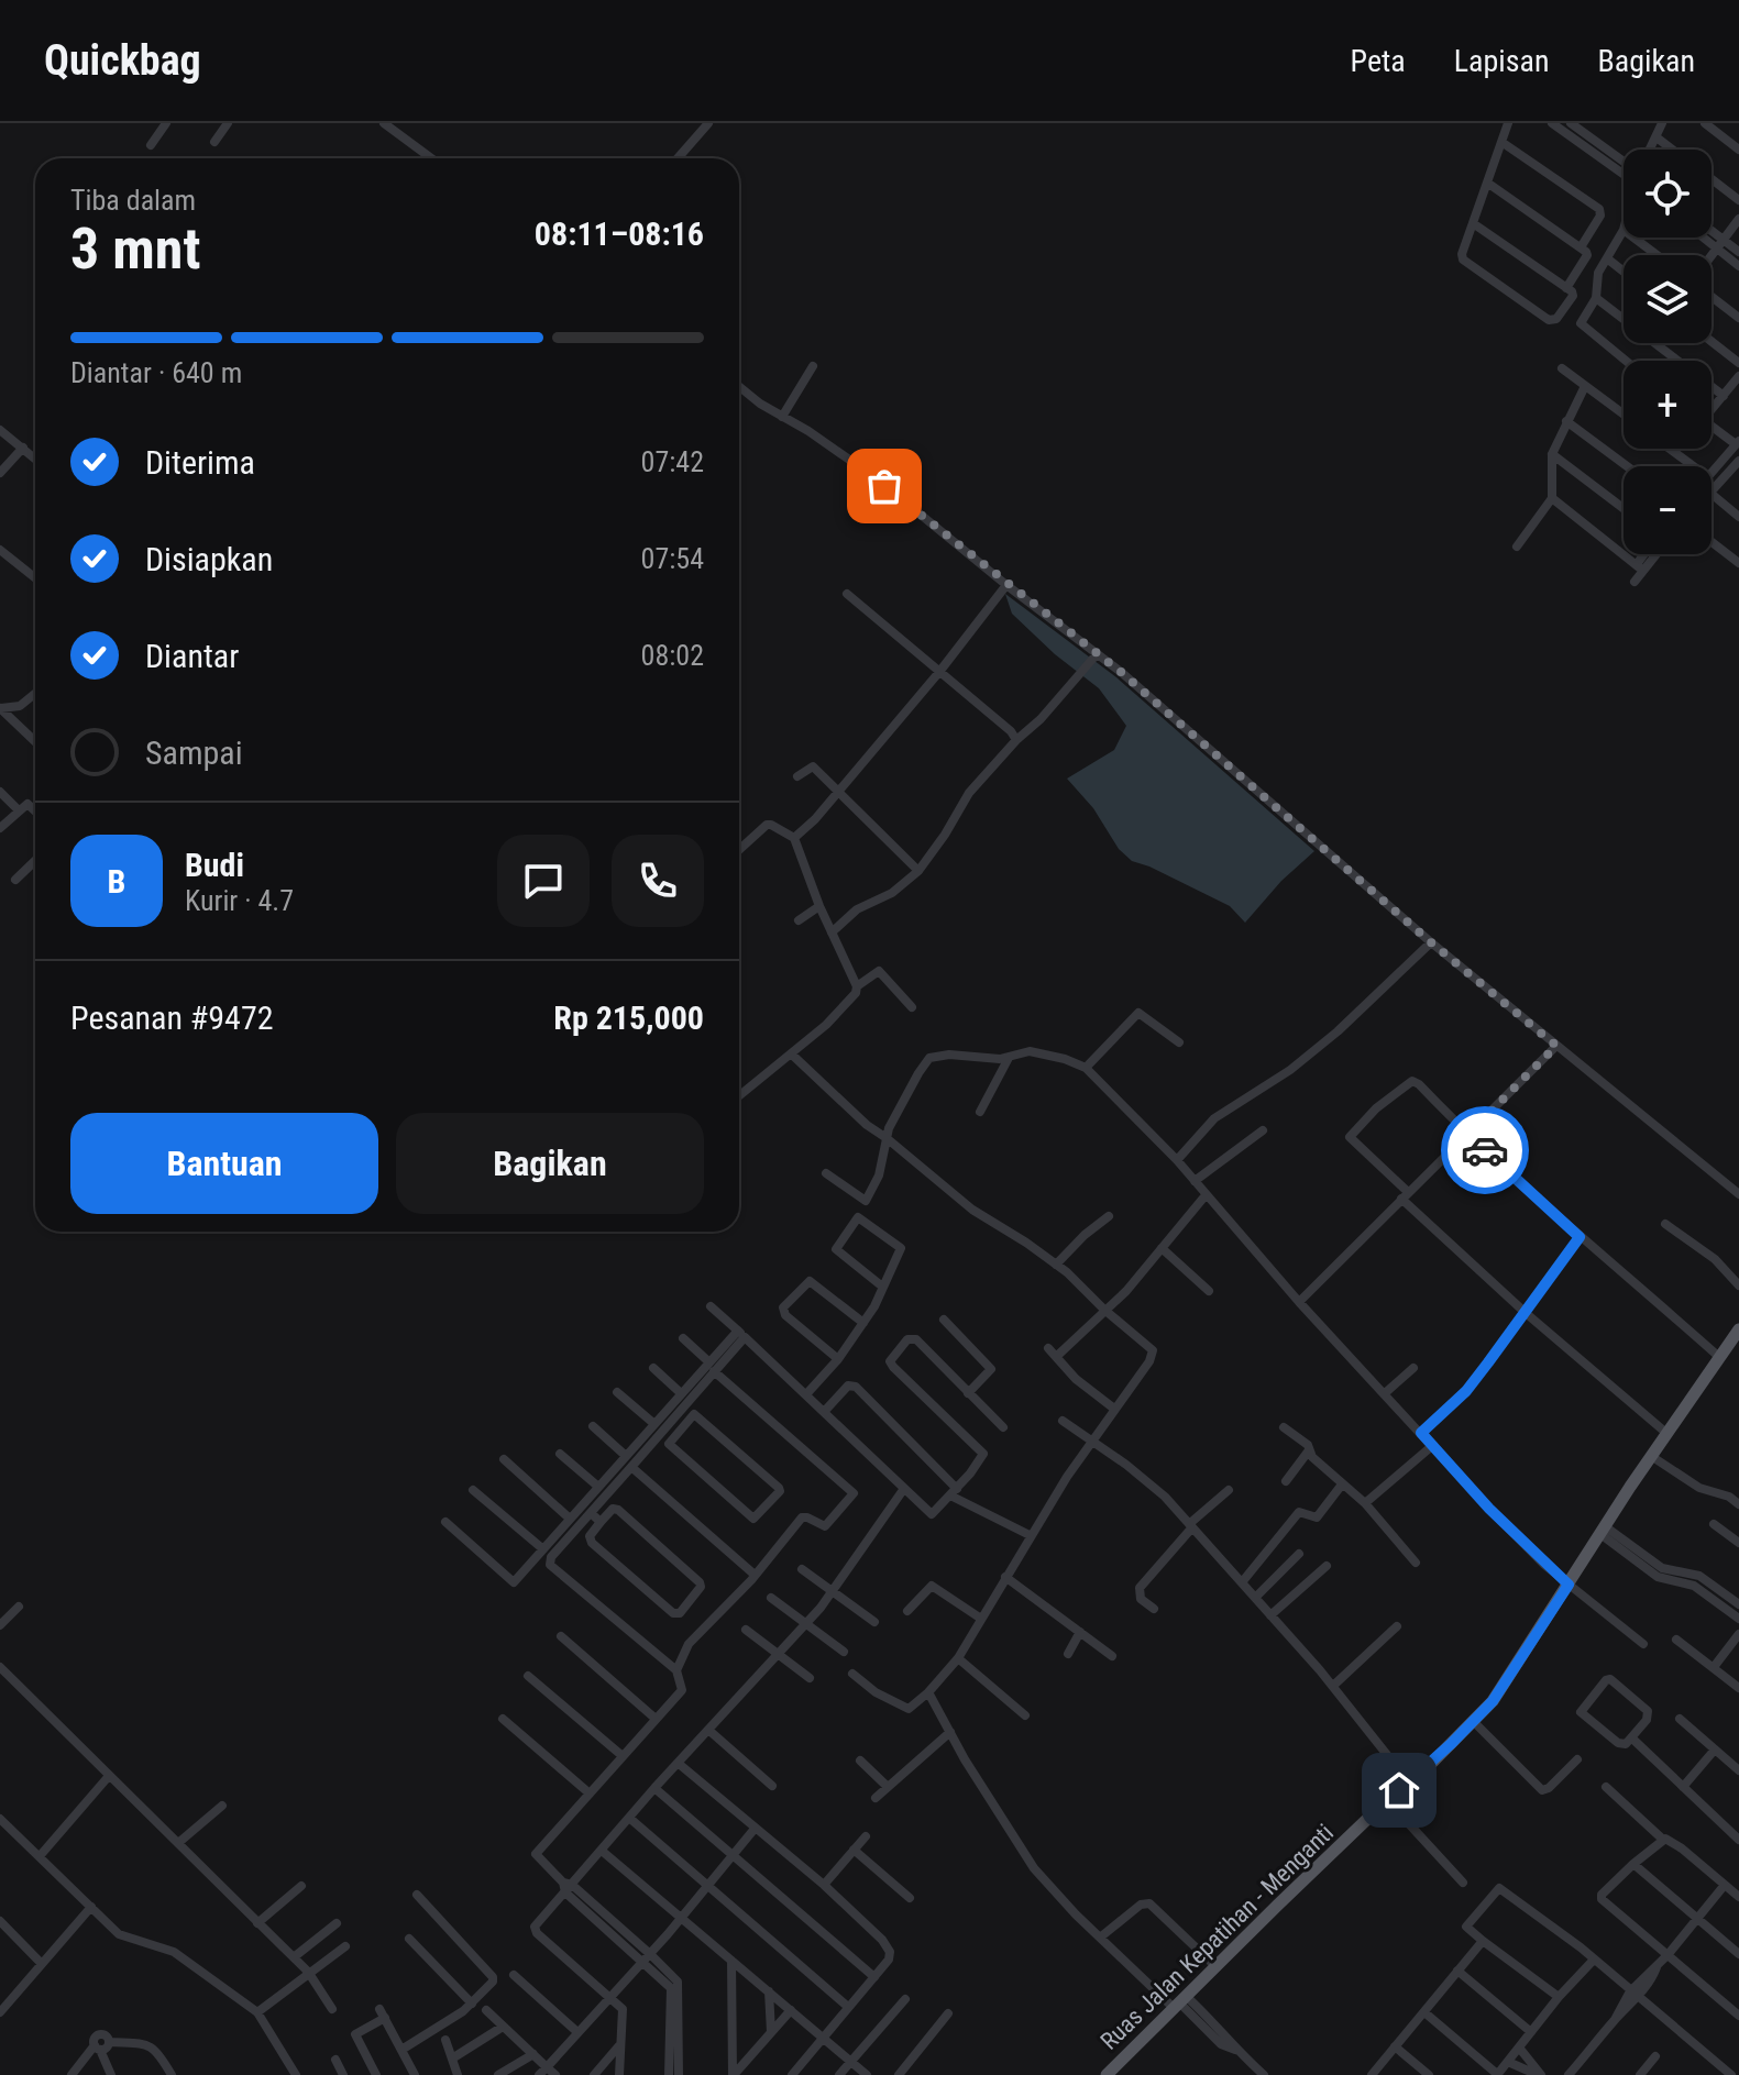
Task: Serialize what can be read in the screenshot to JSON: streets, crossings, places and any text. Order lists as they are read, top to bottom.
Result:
{
  "streets": {
    "main road": ["Ruas Jalan Kepatihan - Menganti"]
  },
  "page": {
    "header": "Quickbag",
    "nav": ["Peta", "Lapisan", "Bagikan"],
    "map_buttons": ["+", "−"],
    "heading": ["3 mnt", "Tiba dalam", "08:11–08:16"],
    "panel": [
      "Budi",
      "Kurir · 4.7",
      "Pesanan #9472",
      "Rp 215,000"
    ],
    "bar": "Diantar · 640 m",
    "list": [
      ["Diterima", "07:42"],
      ["Disiapkan", "07:54"],
      ["Diantar", "08:02"],
      "Sampai"
    ],
    "round": "B",
    "buttons": ["Bantuan", "Bagikan"]
  }
}
